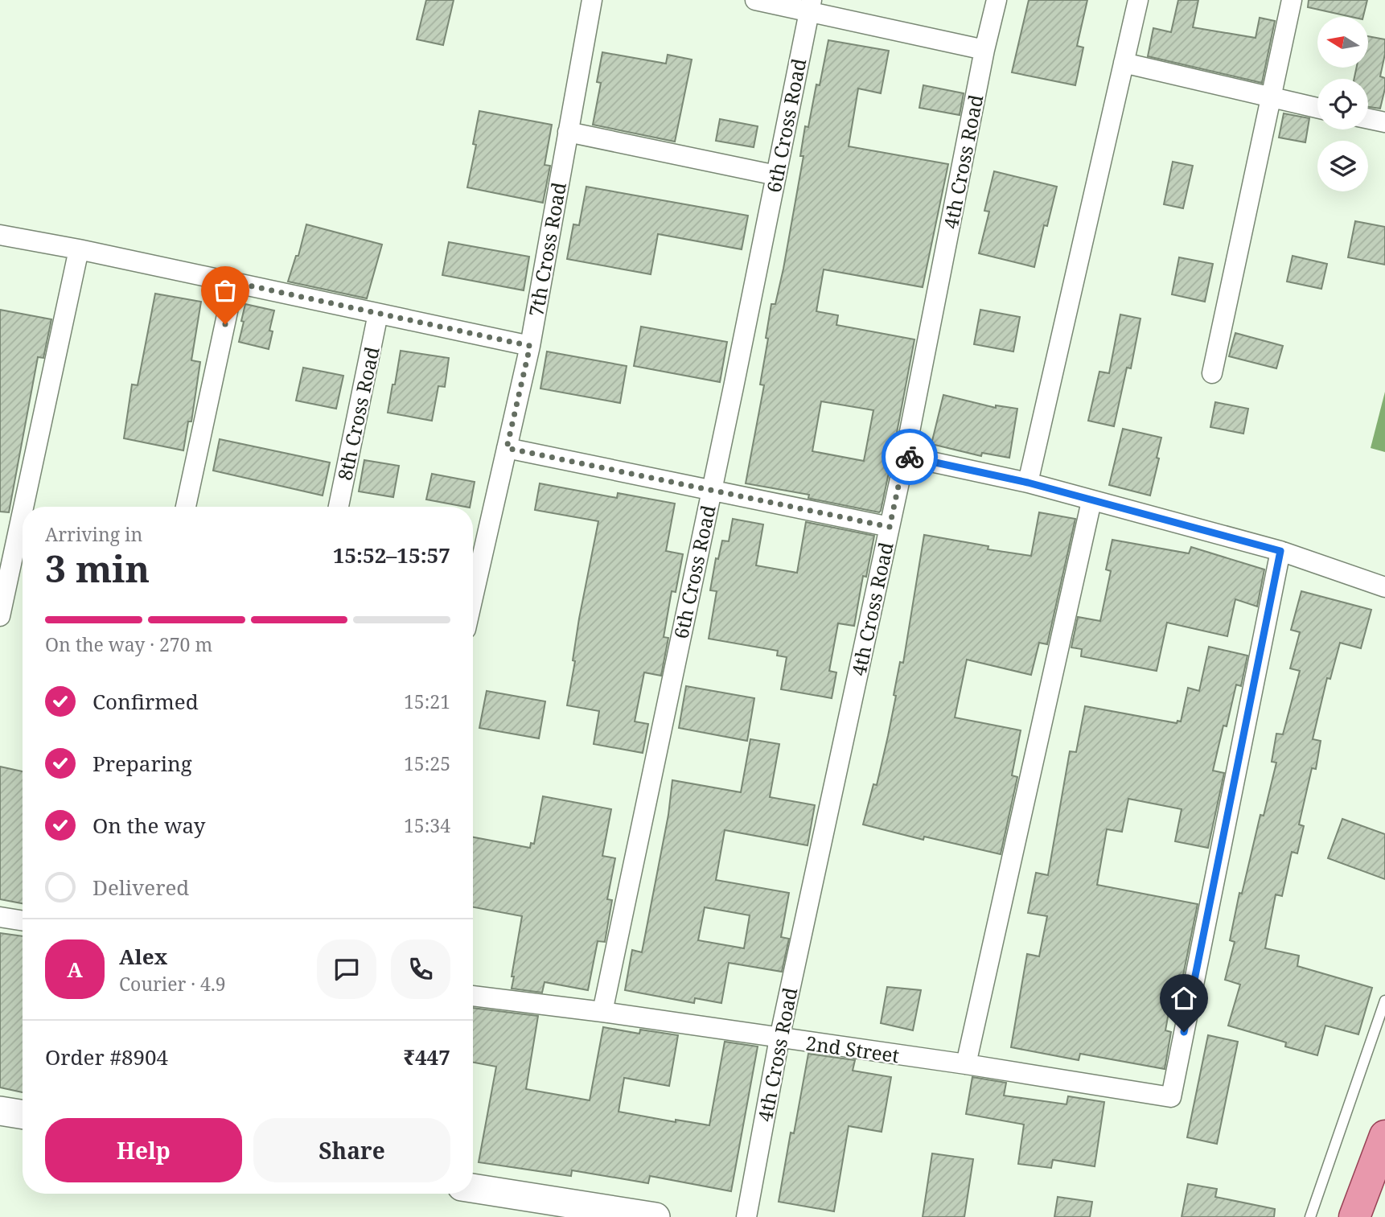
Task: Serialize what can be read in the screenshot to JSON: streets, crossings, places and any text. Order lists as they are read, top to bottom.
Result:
{
  "streets": {
    "street": [
      "6th Cross Road",
      "4th Cross Road",
      "7th Cross Road",
      "8th Cross Road",
      "2nd Street"
    ]
  },
  "crossings": [
    ["6th Cross Road", "2nd Street"],
    ["4th Cross Road", "2nd Street"]
  ],
  "north": "left",
  "page": {
    "heading": ["3 min", "Arriving in", "15:52–15:57"],
    "panel": [
      "Alex",
      "Courier · 4.9",
      "Order #8904",
      "₹447"
    ],
    "bar": "On the way · 270 m",
    "list": [
      ["Confirmed", "15:21"],
      ["Preparing", "15:25"],
      ["On the way", "15:34"],
      "Delivered"
    ],
    "round": "A",
    "buttons": ["Help", "Share"]
  }
}
